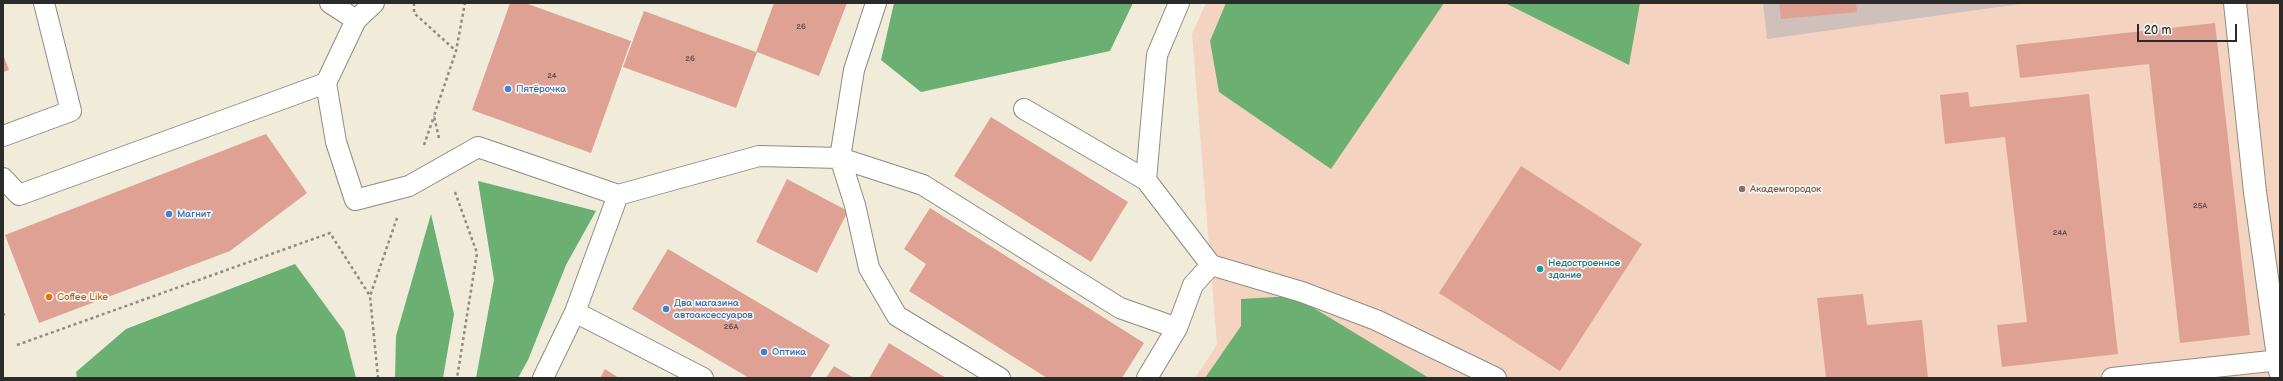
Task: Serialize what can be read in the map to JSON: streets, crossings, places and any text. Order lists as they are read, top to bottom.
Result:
{
  "places": [
    "Пятёрочка",
    "Академгородок",
    "Магнит",
    "Недостроенное здание",
    "Coffee Like",
    "Два магазина автоаксессуаров",
    "Оптика"
  ],
  "house_numbers": [
    "26",
    "26",
    "24",
    "25А",
    "24А",
    "26А"
  ],
  "scale_bar": "20 m"
}
